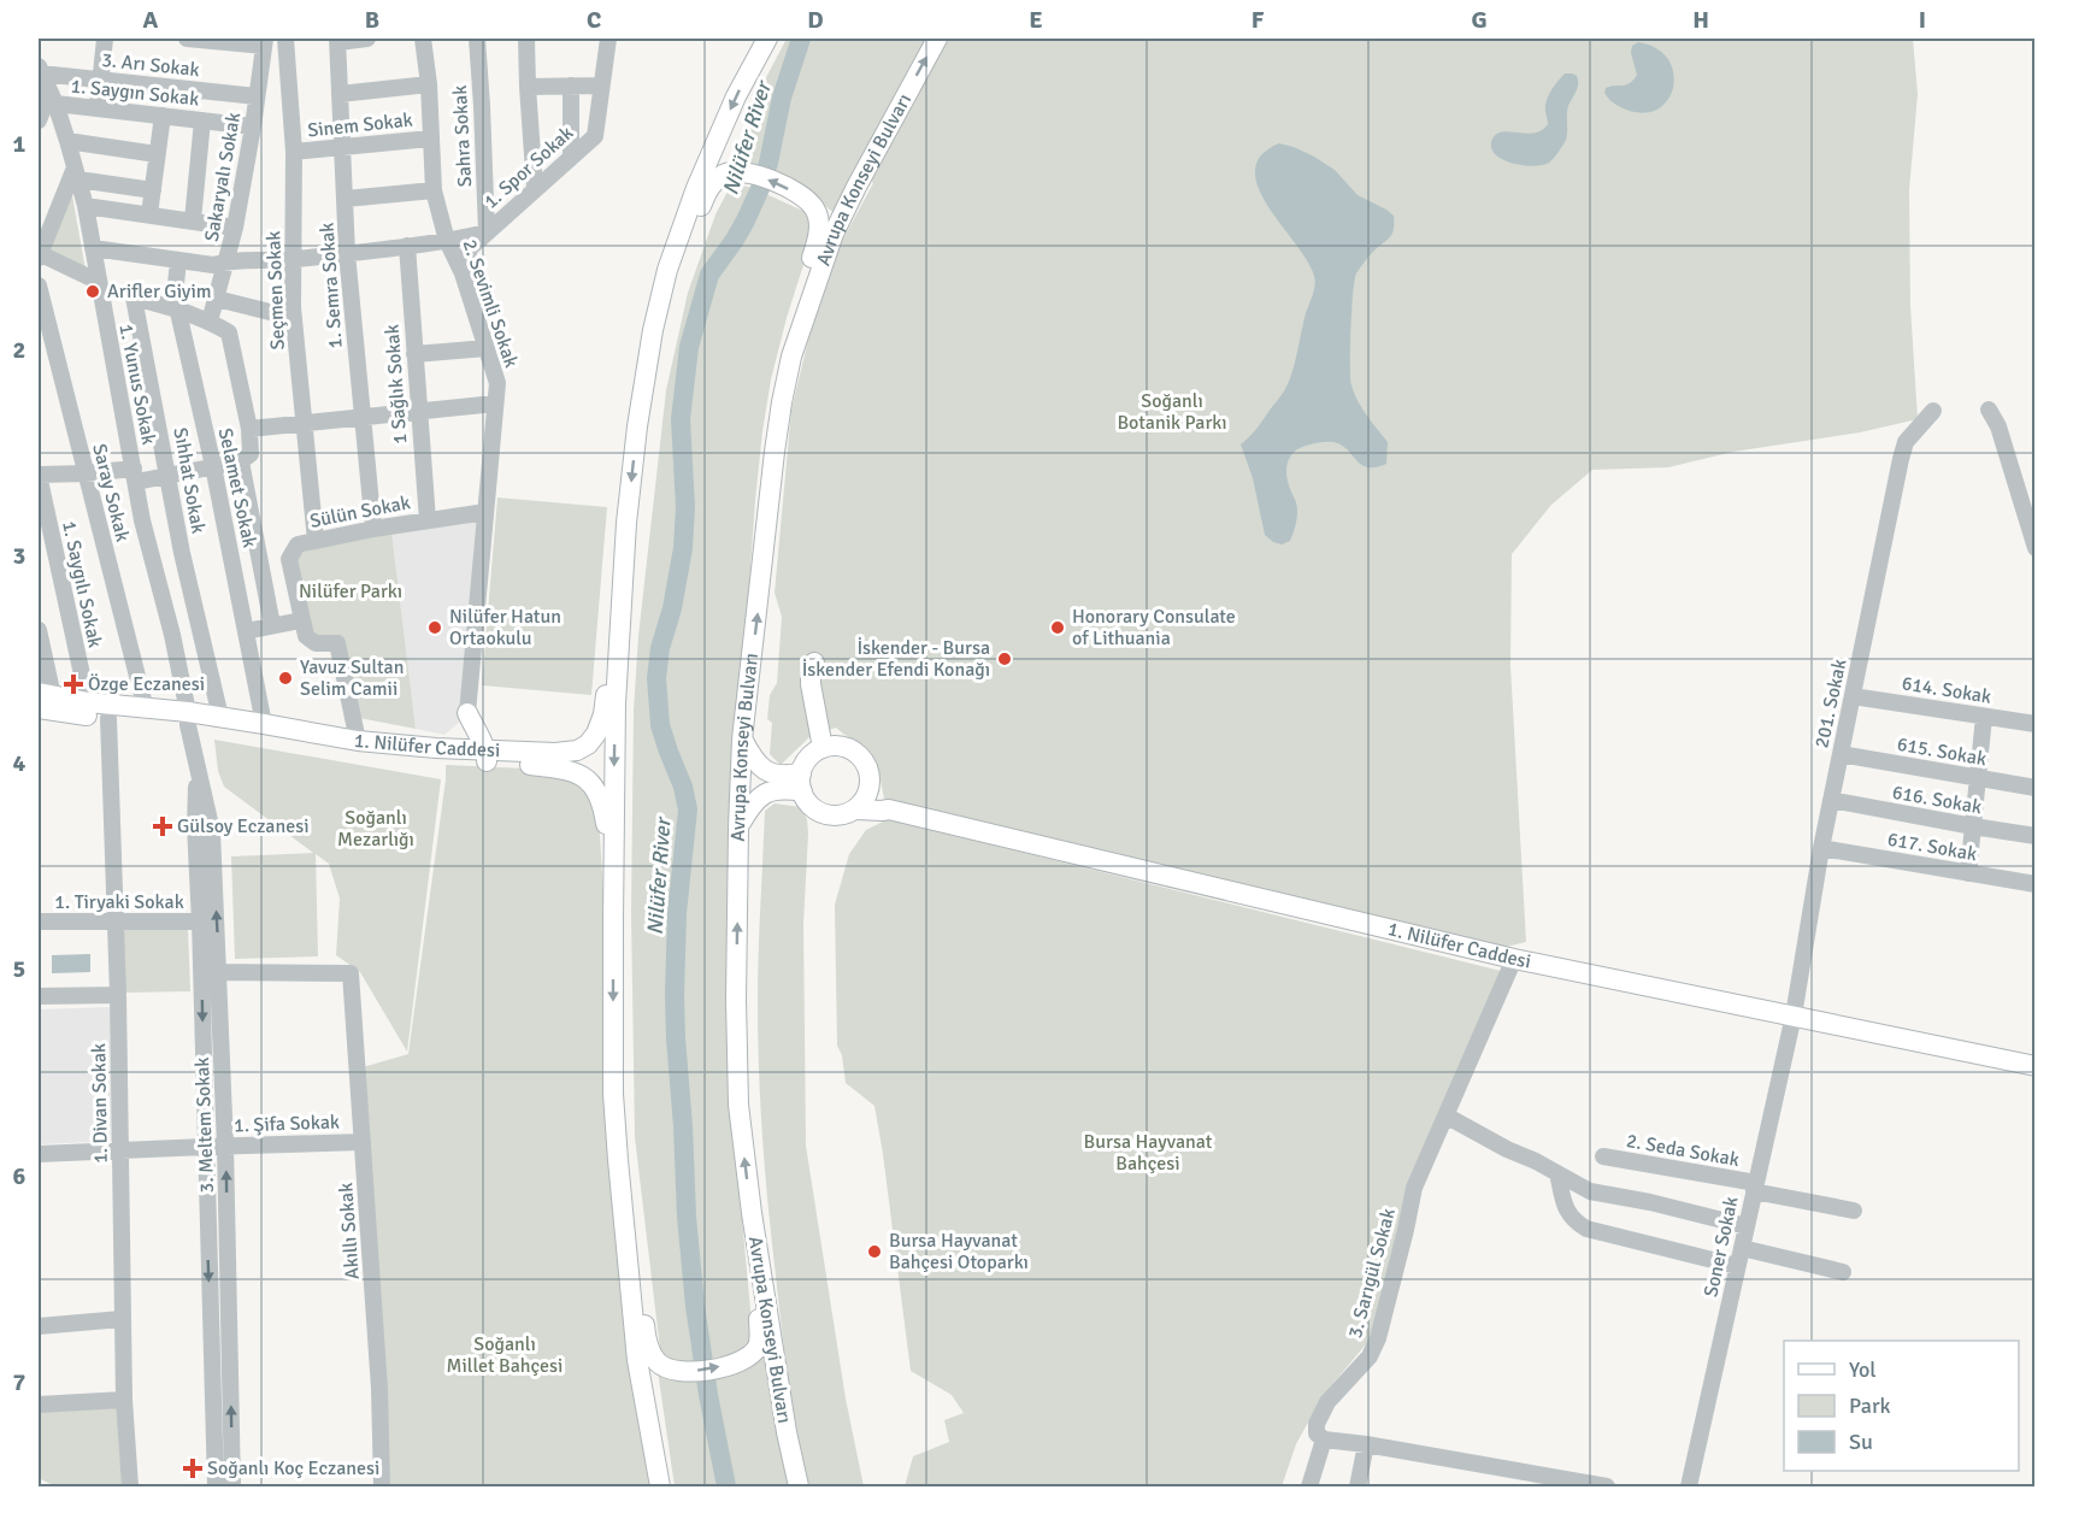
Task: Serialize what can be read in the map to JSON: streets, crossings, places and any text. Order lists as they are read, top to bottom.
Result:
{
  "streets": {
    "main road": ["Avrupa Konseyi Bulvarı", "1. Nilüfer Caddesi"],
    "street": [
      "3. Arı Sokak",
      "1. Saygın Sokak",
      "Sinem Sokak",
      "Sahra Sokak",
      "1. Spor Sokak",
      "Sakaryalı Sokak",
      "1. Semra Sokak",
      "Seçmen Sokak",
      "2. Sevimli Sokak",
      "1. Yunus Sokak",
      "1 Sağlık Sokak",
      "Sıhhat Sokak",
      "Selamet Sokak",
      "Saray Sokak",
      "Sülün Sokak",
      "1. Saygılı Sokak",
      "614. Sokak",
      "201. Sokak",
      "615. Sokak",
      "616. Sokak",
      "617. Sokak",
      "1. Tiryaki Sokak",
      "1. Divan Sokak",
      "1. Şifa Sokak",
      "3. Meltem Sokak",
      "2. Seda Sokak",
      "Akıllı Sokak",
      "Soner Sokak",
      "3. Sarıgül Sokak"
    ]
  },
  "crossings": [
    ["3. Arı Sokak", "Sakaryalı Sokak"],
    ["3. Arı Sokak", "1. Yunus Sokak"],
    ["1. Saygın Sokak", "Sakaryalı Sokak"],
    ["1. Saygın Sokak", "1. Yunus Sokak"],
    ["Sinem Sokak", "1. Semra Sokak"],
    ["Sinem Sokak", "Seçmen Sokak"],
    ["Sinem Sokak", "2. Sevimli Sokak"],
    ["Sahra Sokak", "1. Spor Sokak"],
    ["1. Spor Sokak", "2. Sevimli Sokak"],
    ["1. Semra Sokak", "Sülün Sokak"],
    ["Seçmen Sokak", "Sülün Sokak"],
    ["2. Sevimli Sokak", "Sülün Sokak"],
    ["1. Yunus Sokak", "1. Nilüfer Caddesi"],
    ["1. Yunus Sokak", "3. Meltem Sokak"],
    ["1 Sağlık Sokak", "Sülün Sokak"],
    ["Sıhhat Sokak", "Selamet Sokak"],
    ["Sıhhat Sokak", "1. Nilüfer Caddesi"],
    ["Selamet Sokak", "1. Nilüfer Caddesi"],
    ["Saray Sokak", "1. Nilüfer Caddesi"],
    ["1. Saygılı Sokak", "1. Nilüfer Caddesi"],
    ["614. Sokak", "201. Sokak"],
    ["201. Sokak", "1. Nilüfer Caddesi"],
    ["201. Sokak", "615. Sokak"],
    ["201. Sokak", "616. Sokak"],
    ["201. Sokak", "617. Sokak"],
    ["201. Sokak", "Soner Sokak"],
    ["1. Nilüfer Caddesi", "1. Divan Sokak"],
    ["1. Nilüfer Caddesi", "3. Meltem Sokak"],
    ["1. Nilüfer Caddesi", "Soner Sokak"],
    ["1. Nilüfer Caddesi", "3. Sarıgül Sokak"],
    ["1. Tiryaki Sokak", "1. Divan Sokak"],
    ["1. Tiryaki Sokak", "3. Meltem Sokak"],
    ["1. Divan Sokak", "1. Şifa Sokak"],
    ["1. Şifa Sokak", "3. Meltem Sokak"],
    ["1. Şifa Sokak", "Akıllı Sokak"],
    ["3. Meltem Sokak", "Akıllı Sokak"],
    ["2. Seda Sokak", "Soner Sokak"]
  ],
  "water": ["Nilüfer River"],
  "parks": [
    "Soğanlı Botanik Parkı",
    "Nilüfer Parkı",
    "Soğanlı Mezarlığı",
    "Bursa Hayvanat Bahçesi",
    "Soğanlı Millet Bahçesi"
  ],
  "places": {
    "other": [
      "Arifler Giyim",
      "Nilüfer Hatun Ortaokulu",
      "Honorary Consulate of Lithuania",
      "İskender - Bursa İskender Efendi Konağı",
      "Yavuz Sultan Selim Camii",
      "Bursa Hayvanat Bahçesi Otoparkı"
    ],
    "health": ["Özge Eczanesi", "Gülsoy Eczanesi", "Soğanlı Koç Eczanesi"]
  },
  "legend": ["Yol", "Park", "Su"],
  "grid": {
    "columns": [
      "A",
      "B",
      "C",
      "D",
      "E",
      "F",
      "G",
      "H",
      "I"
    ],
    "rows": [
      "1",
      "2",
      "3",
      "4",
      "5",
      "6",
      "7"
    ]
  }
}
